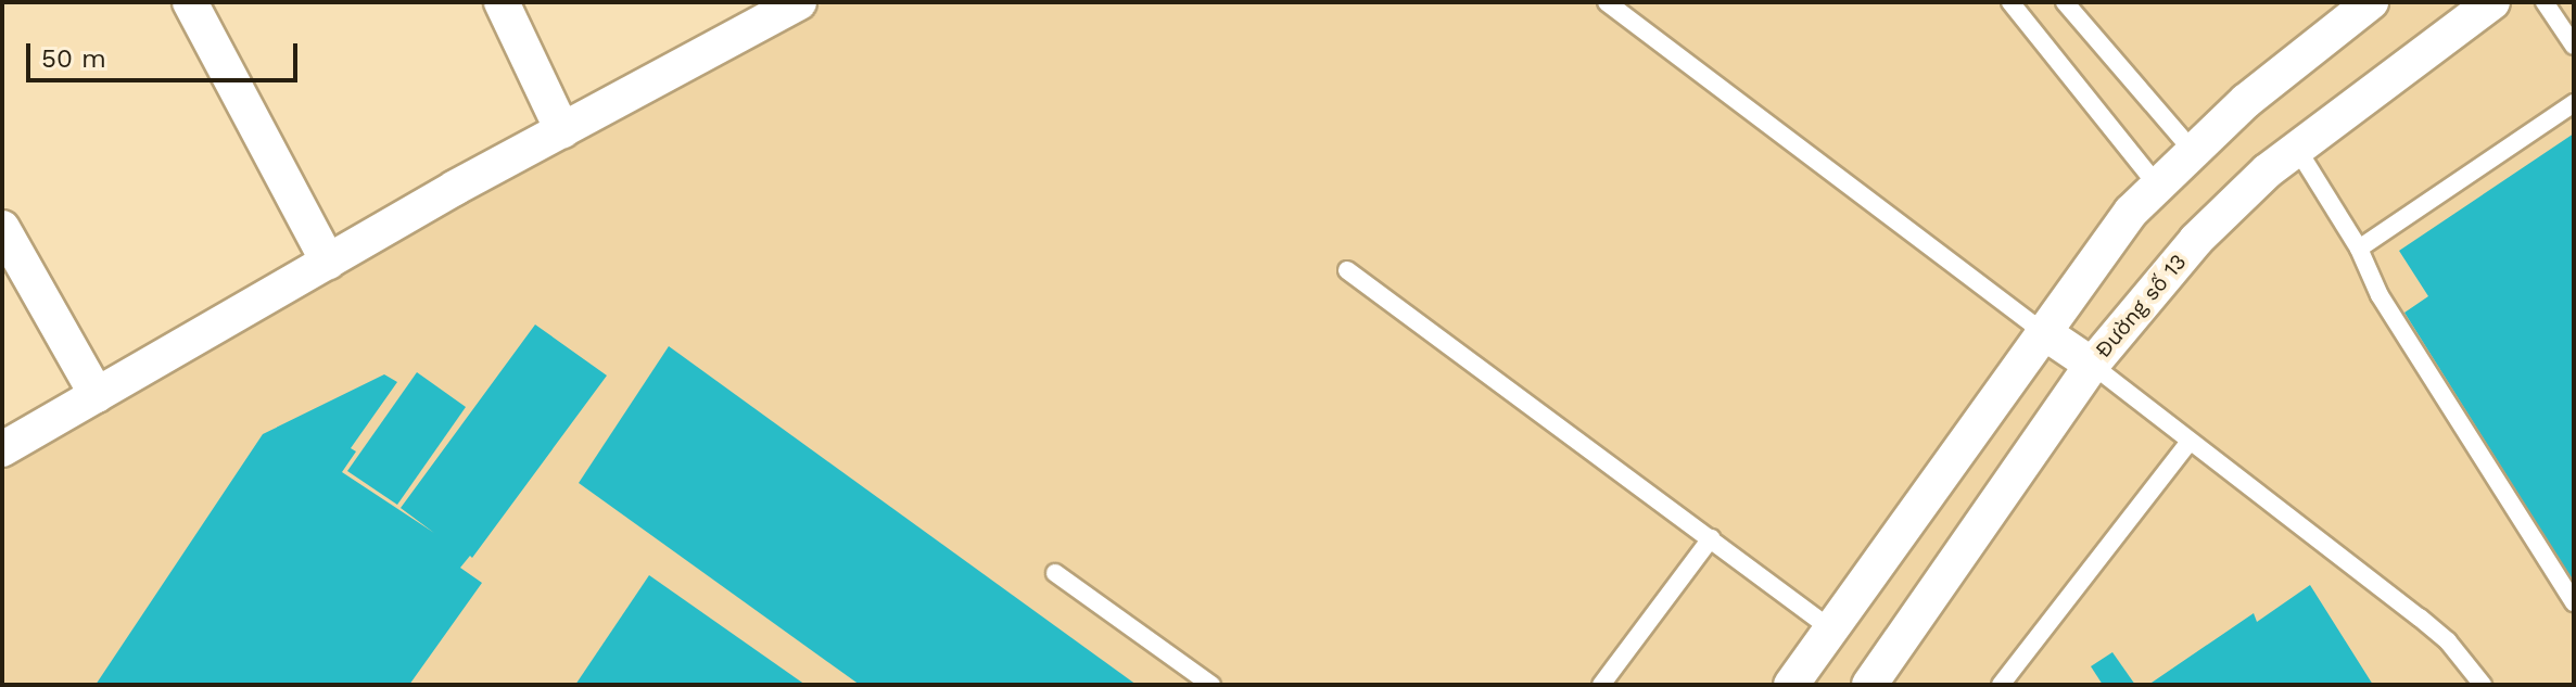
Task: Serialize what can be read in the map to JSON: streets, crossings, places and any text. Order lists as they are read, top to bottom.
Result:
{
  "streets": {
    "street": ["Đường số 13"]
  },
  "scale_bar": "50 m"
}
